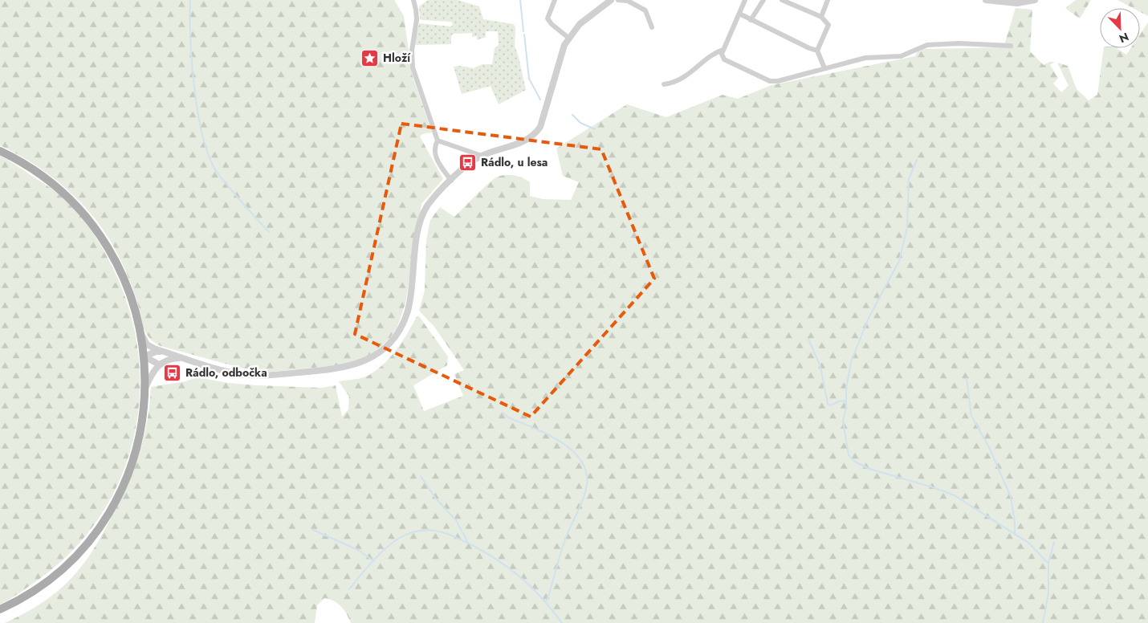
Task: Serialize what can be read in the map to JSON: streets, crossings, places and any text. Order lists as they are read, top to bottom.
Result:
{
  "places": {
    "place": ["Hloží"],
    "bus stop": ["Rádlo, u lesa", "Rádlo, odbočka"]
  },
  "north": "bottom right"
}
